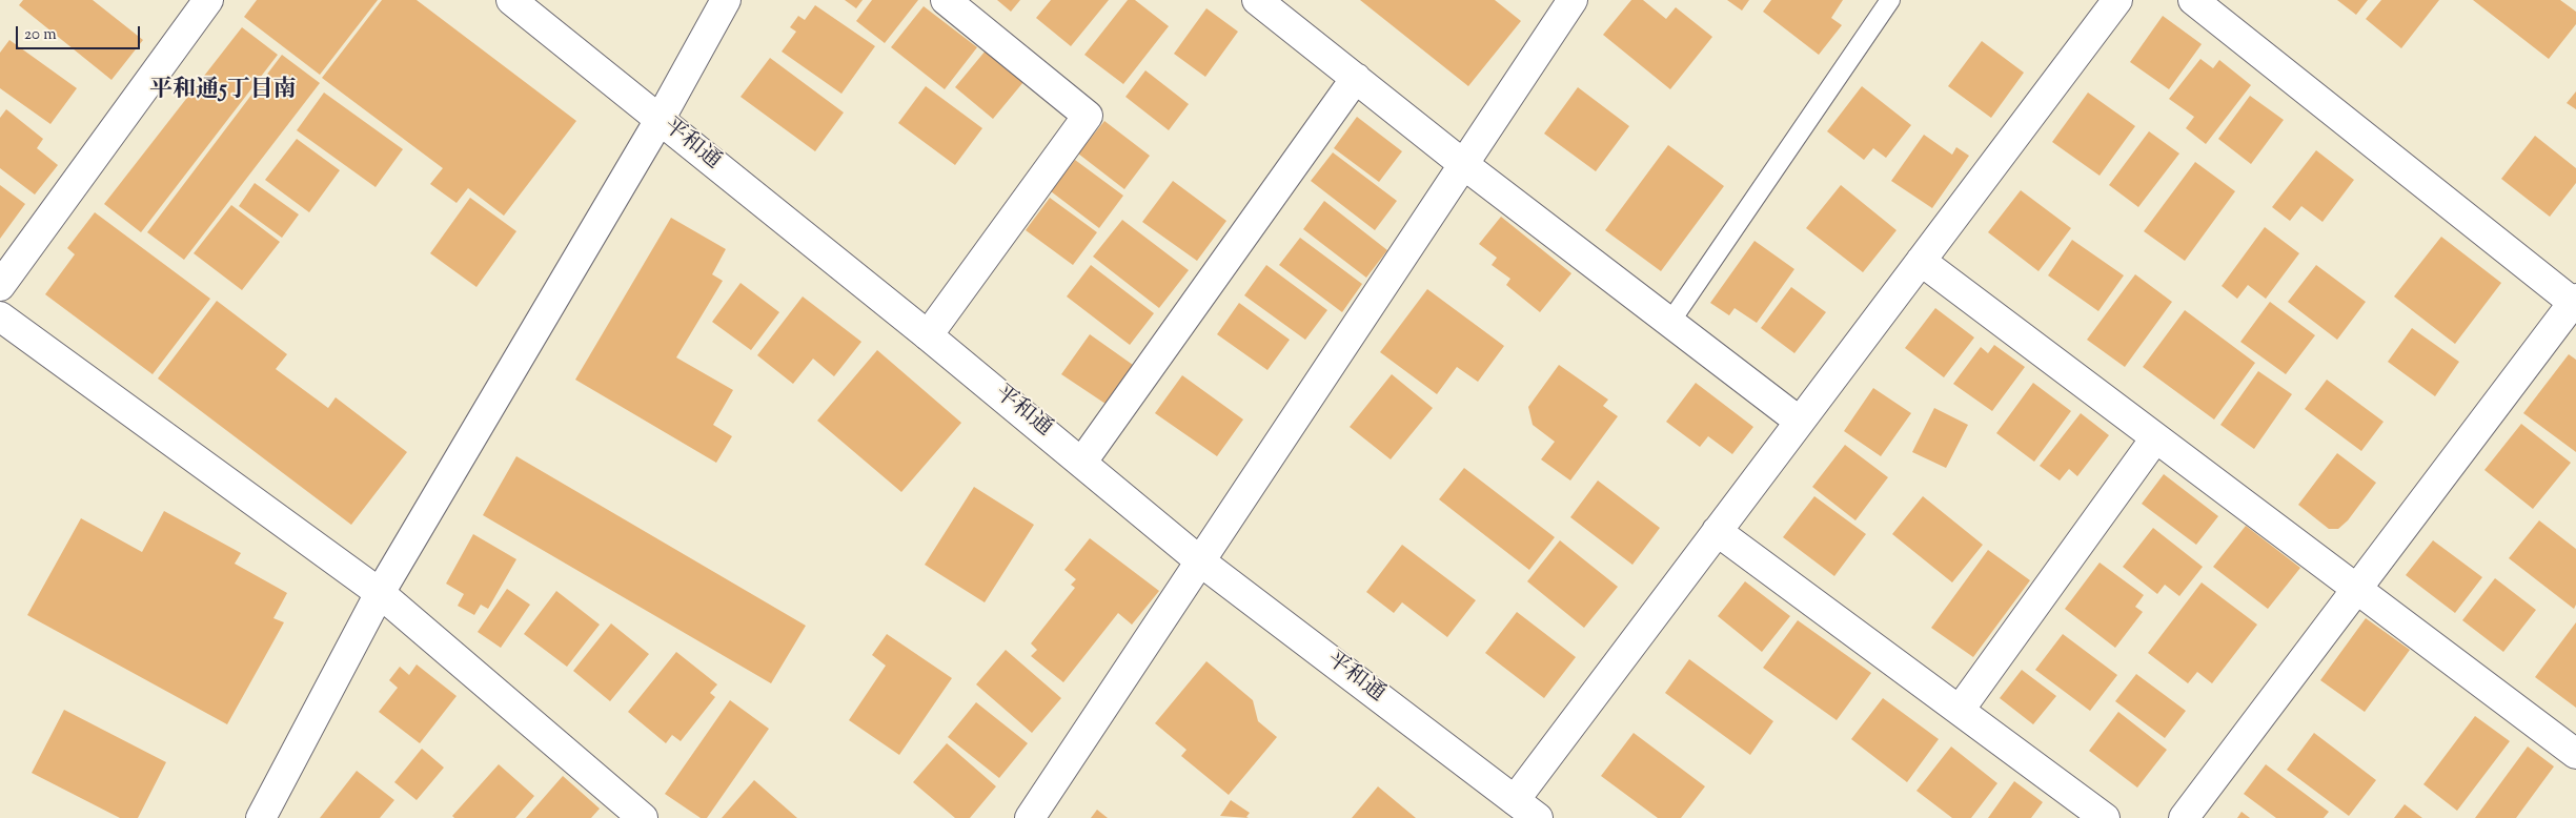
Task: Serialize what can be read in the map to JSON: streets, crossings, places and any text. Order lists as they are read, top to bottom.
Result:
{
  "streets": {
    "street": ["平和通"]
  },
  "districts": ["平和通5丁目南"],
  "scale_bar": "20 m"
}
